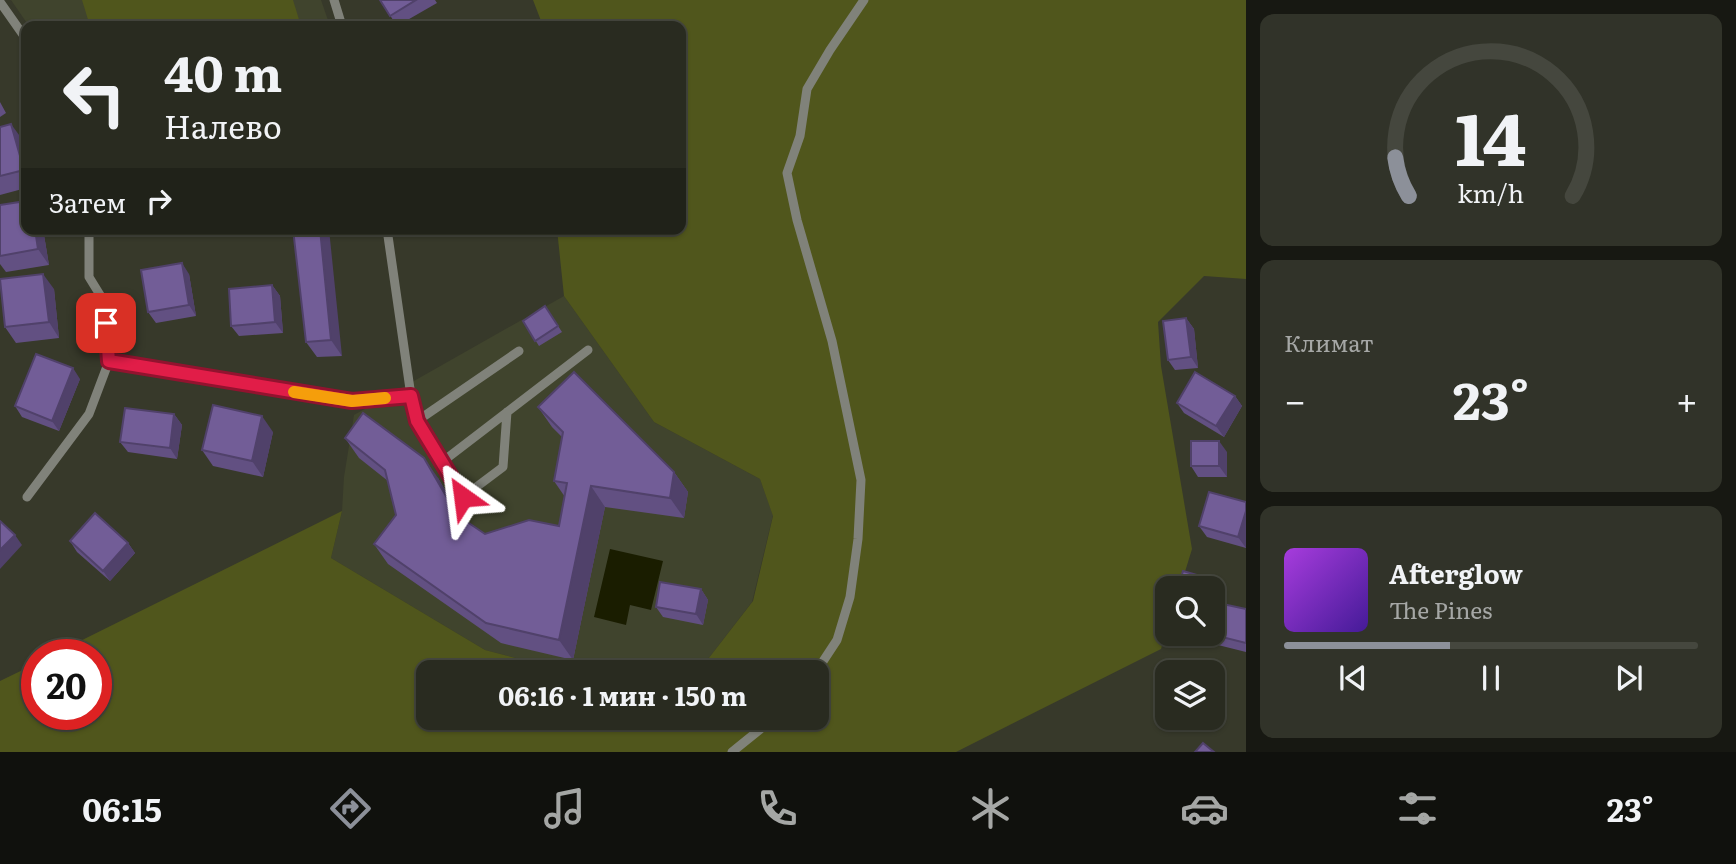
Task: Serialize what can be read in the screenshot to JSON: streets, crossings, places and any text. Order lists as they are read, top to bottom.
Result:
{
  "page": {
    "turn": ["40 m", "Налево"],
    "then": "Затем",
    "tile": "Климат",
    "heat": ["−", "23°", "+"],
    "song": ["Afterglow", "The Pines"],
    "limit": "20",
    "trip": "06:16 · 1 мин · 150 m",
    "tabs": ["06:15", "23°"],
    "gauge": ["14", "km/h"]
  }
}
